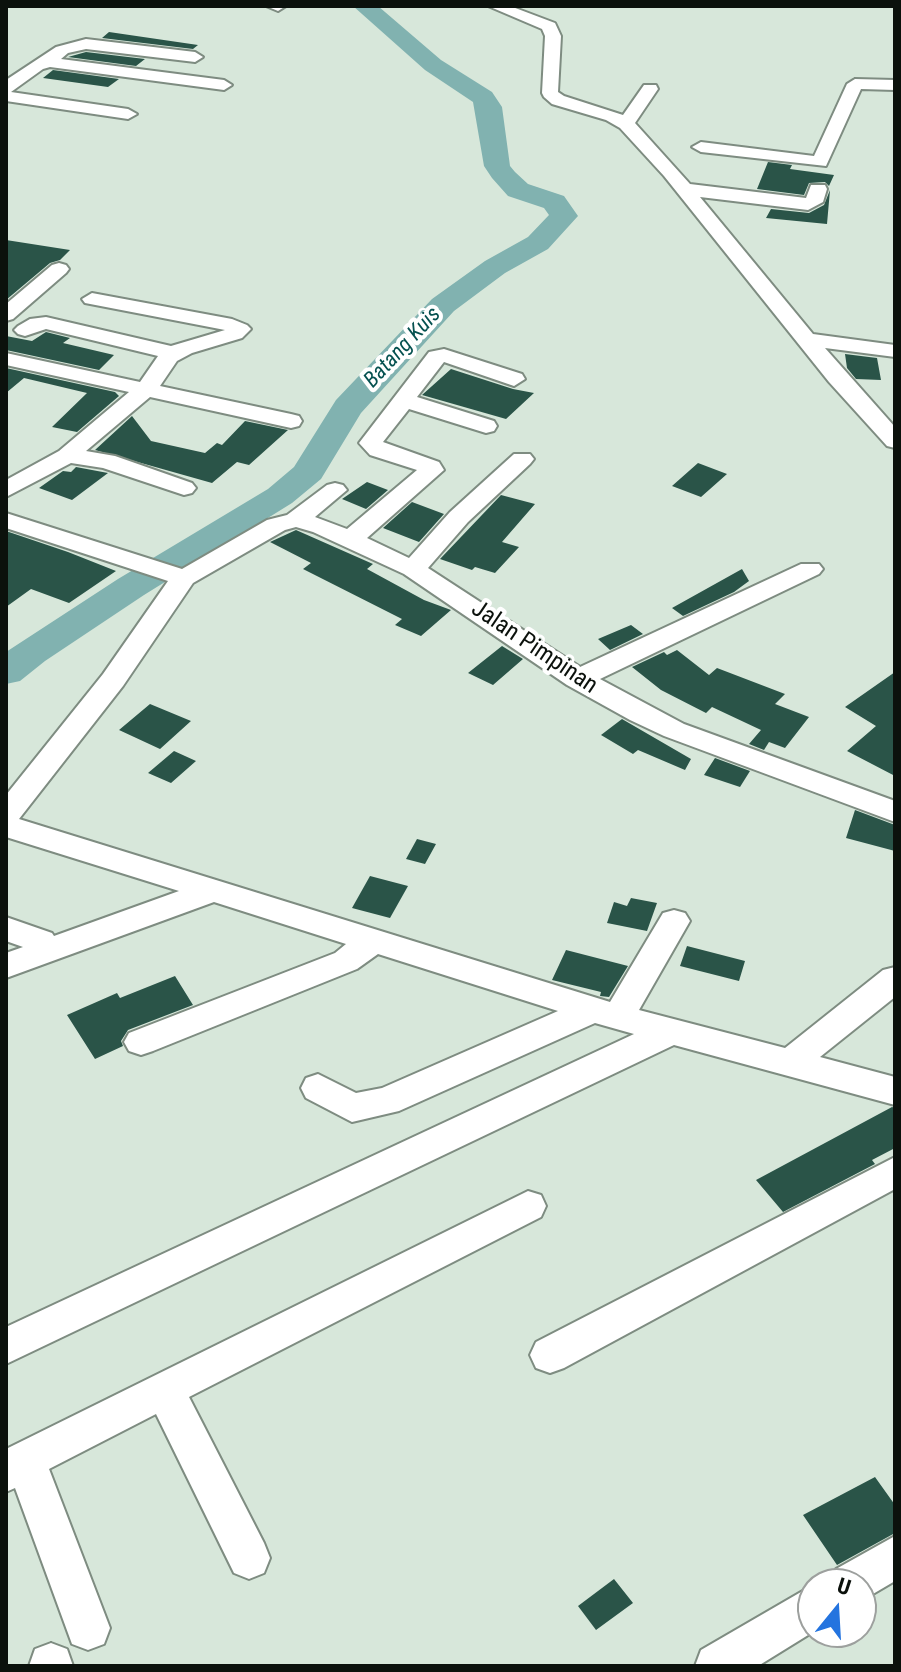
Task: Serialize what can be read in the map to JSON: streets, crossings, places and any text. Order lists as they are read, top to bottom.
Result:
{
  "streets": {
    "street": ["Jalan Pimpinan"]
  },
  "water": ["Batang Kuis"],
  "north": "top"
}
